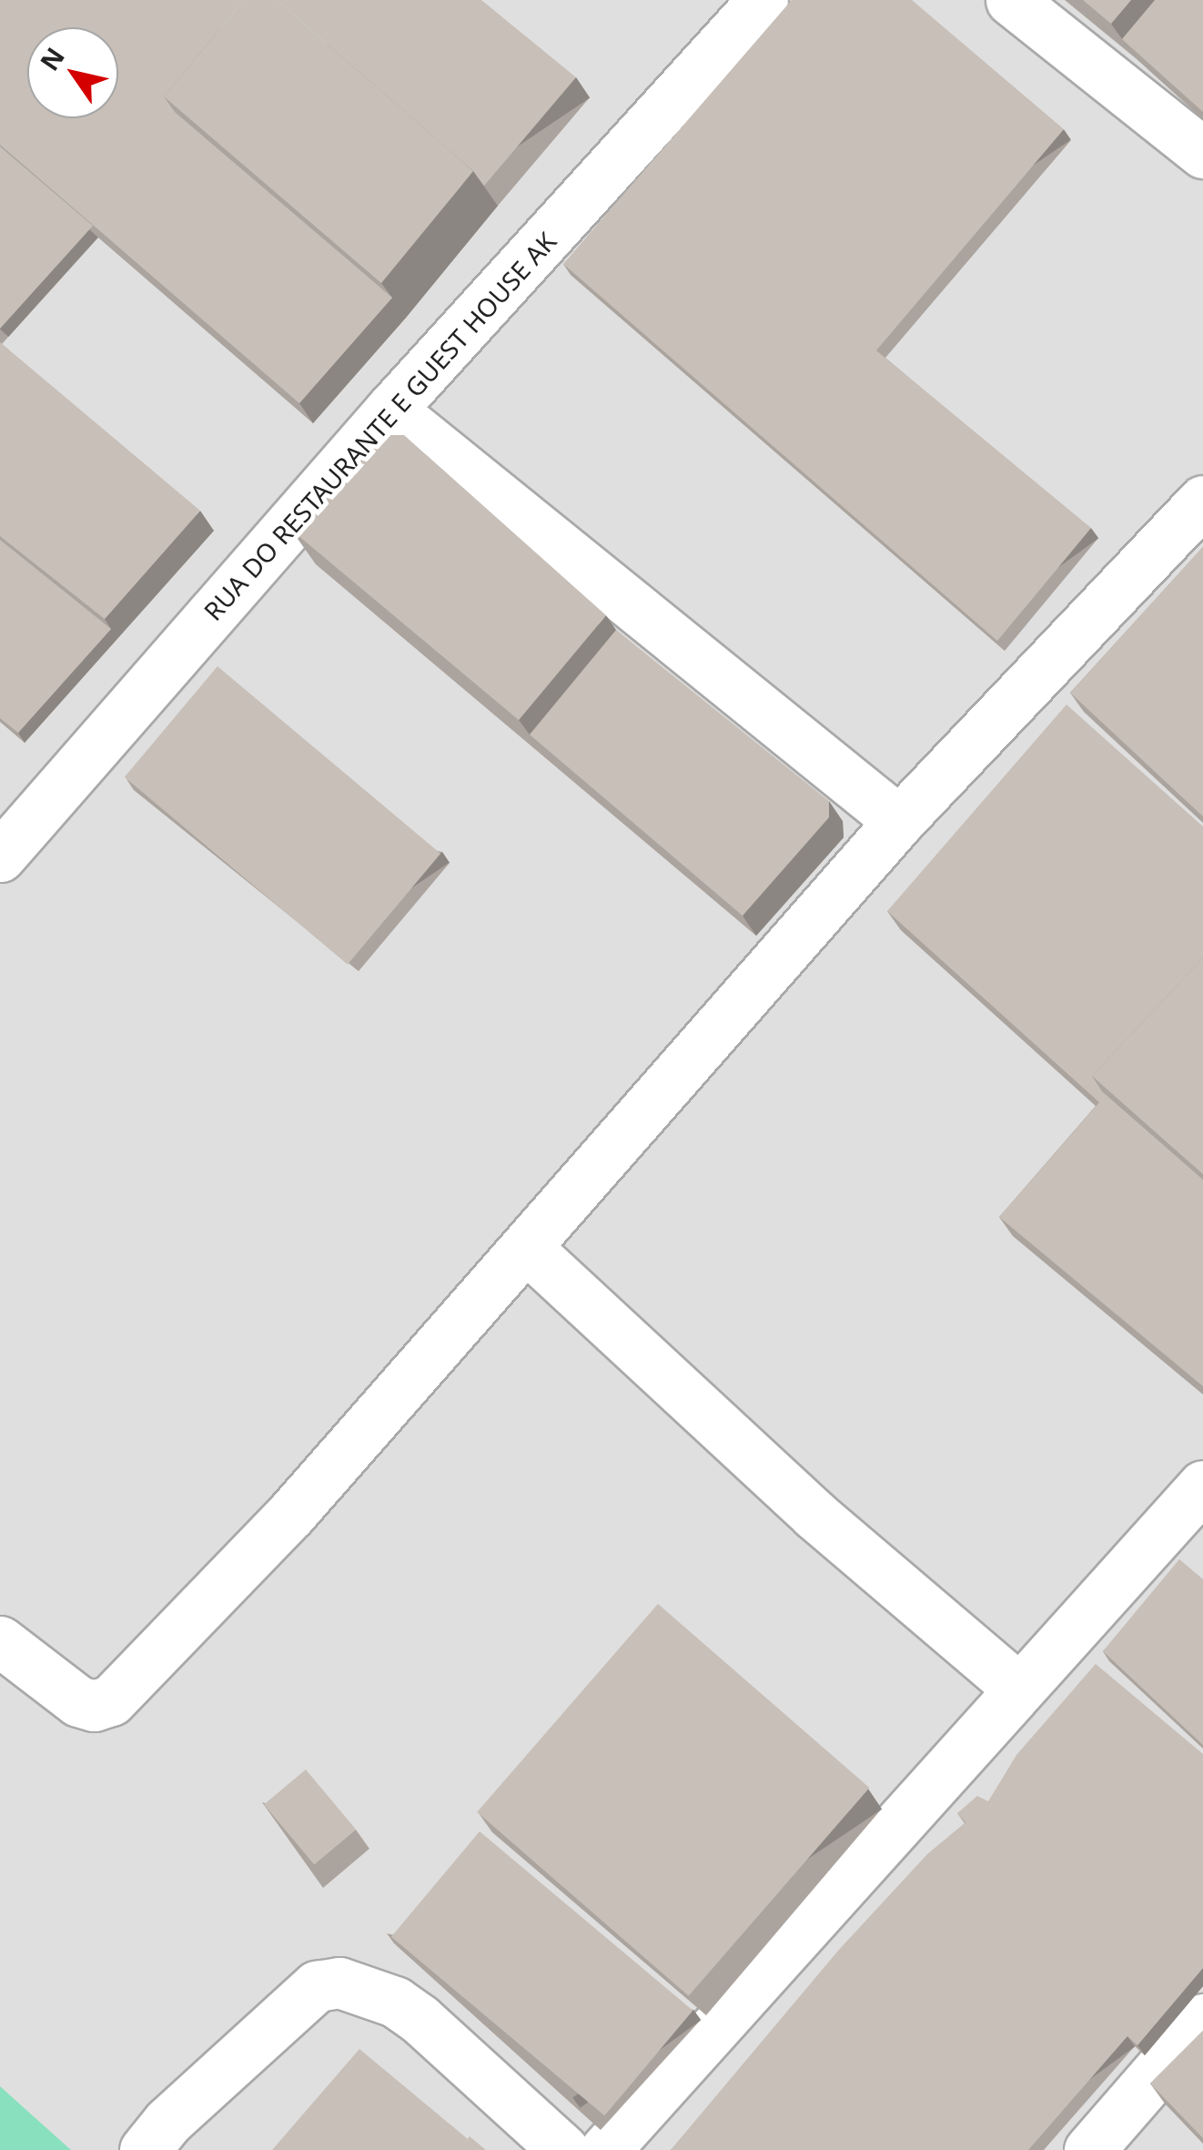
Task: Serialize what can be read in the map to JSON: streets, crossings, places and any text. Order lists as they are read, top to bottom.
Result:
{
  "streets": {
    "street": ["RUA DO RESTAURANTE E GUEST HOUSE AK"]
  },
  "north": "top left"
}
